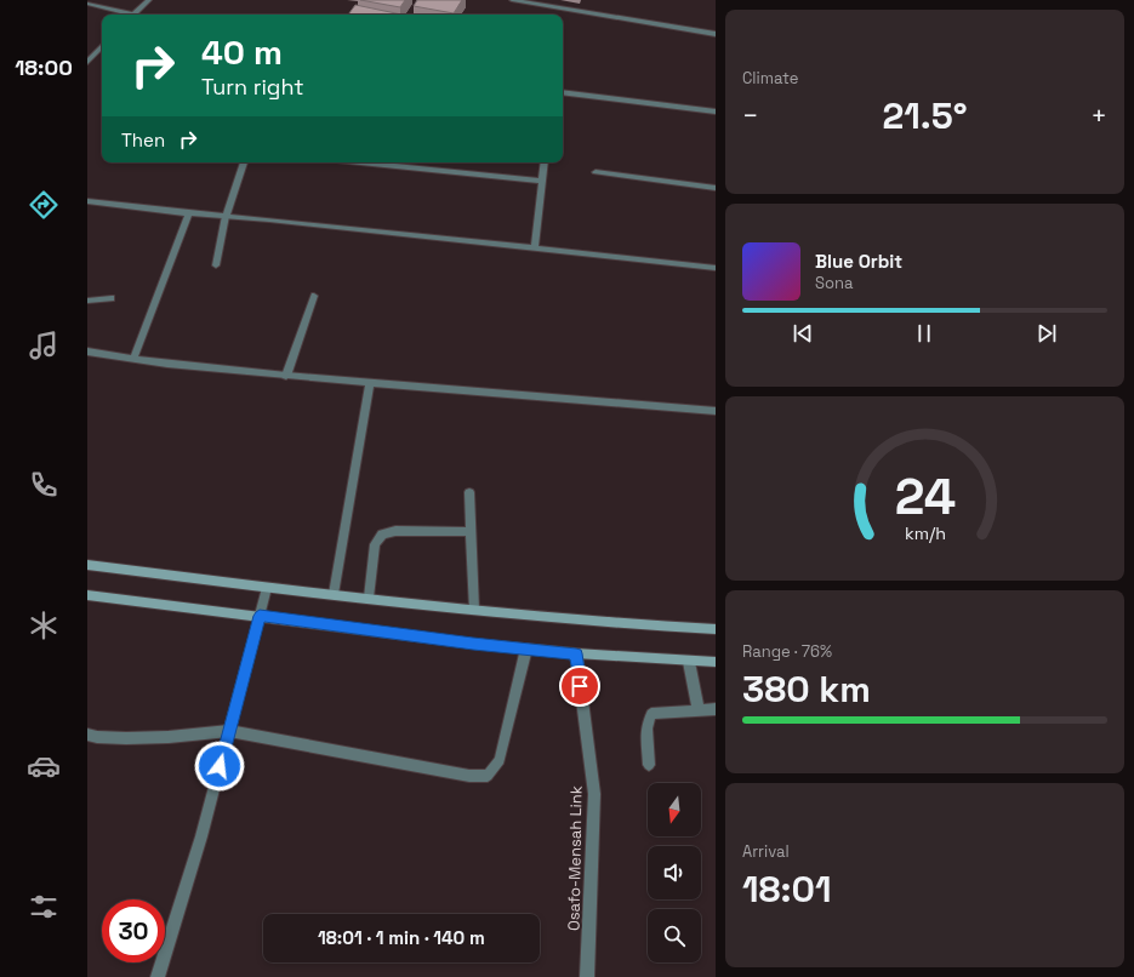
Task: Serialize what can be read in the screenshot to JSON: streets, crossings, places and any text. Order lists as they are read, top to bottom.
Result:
{
  "streets": {
    "street": ["Osafo-Mensah Link"]
  },
  "north": "bottom",
  "page": {
    "tabs": "18:00",
    "tile": [
      "Climate",
      ["Range · 76%", "380 km"],
      ["Arrival", "18:01"]
    ],
    "turn": ["40 m", "Turn right"],
    "heat": ["−", "21.5°", "+"],
    "then": "Then",
    "song": ["Blue Orbit", "Sona"],
    "limit": "30",
    "trip": "18:01 · 1 min · 140 m",
    "gauge": ["24", "km/h"]
  }
}
